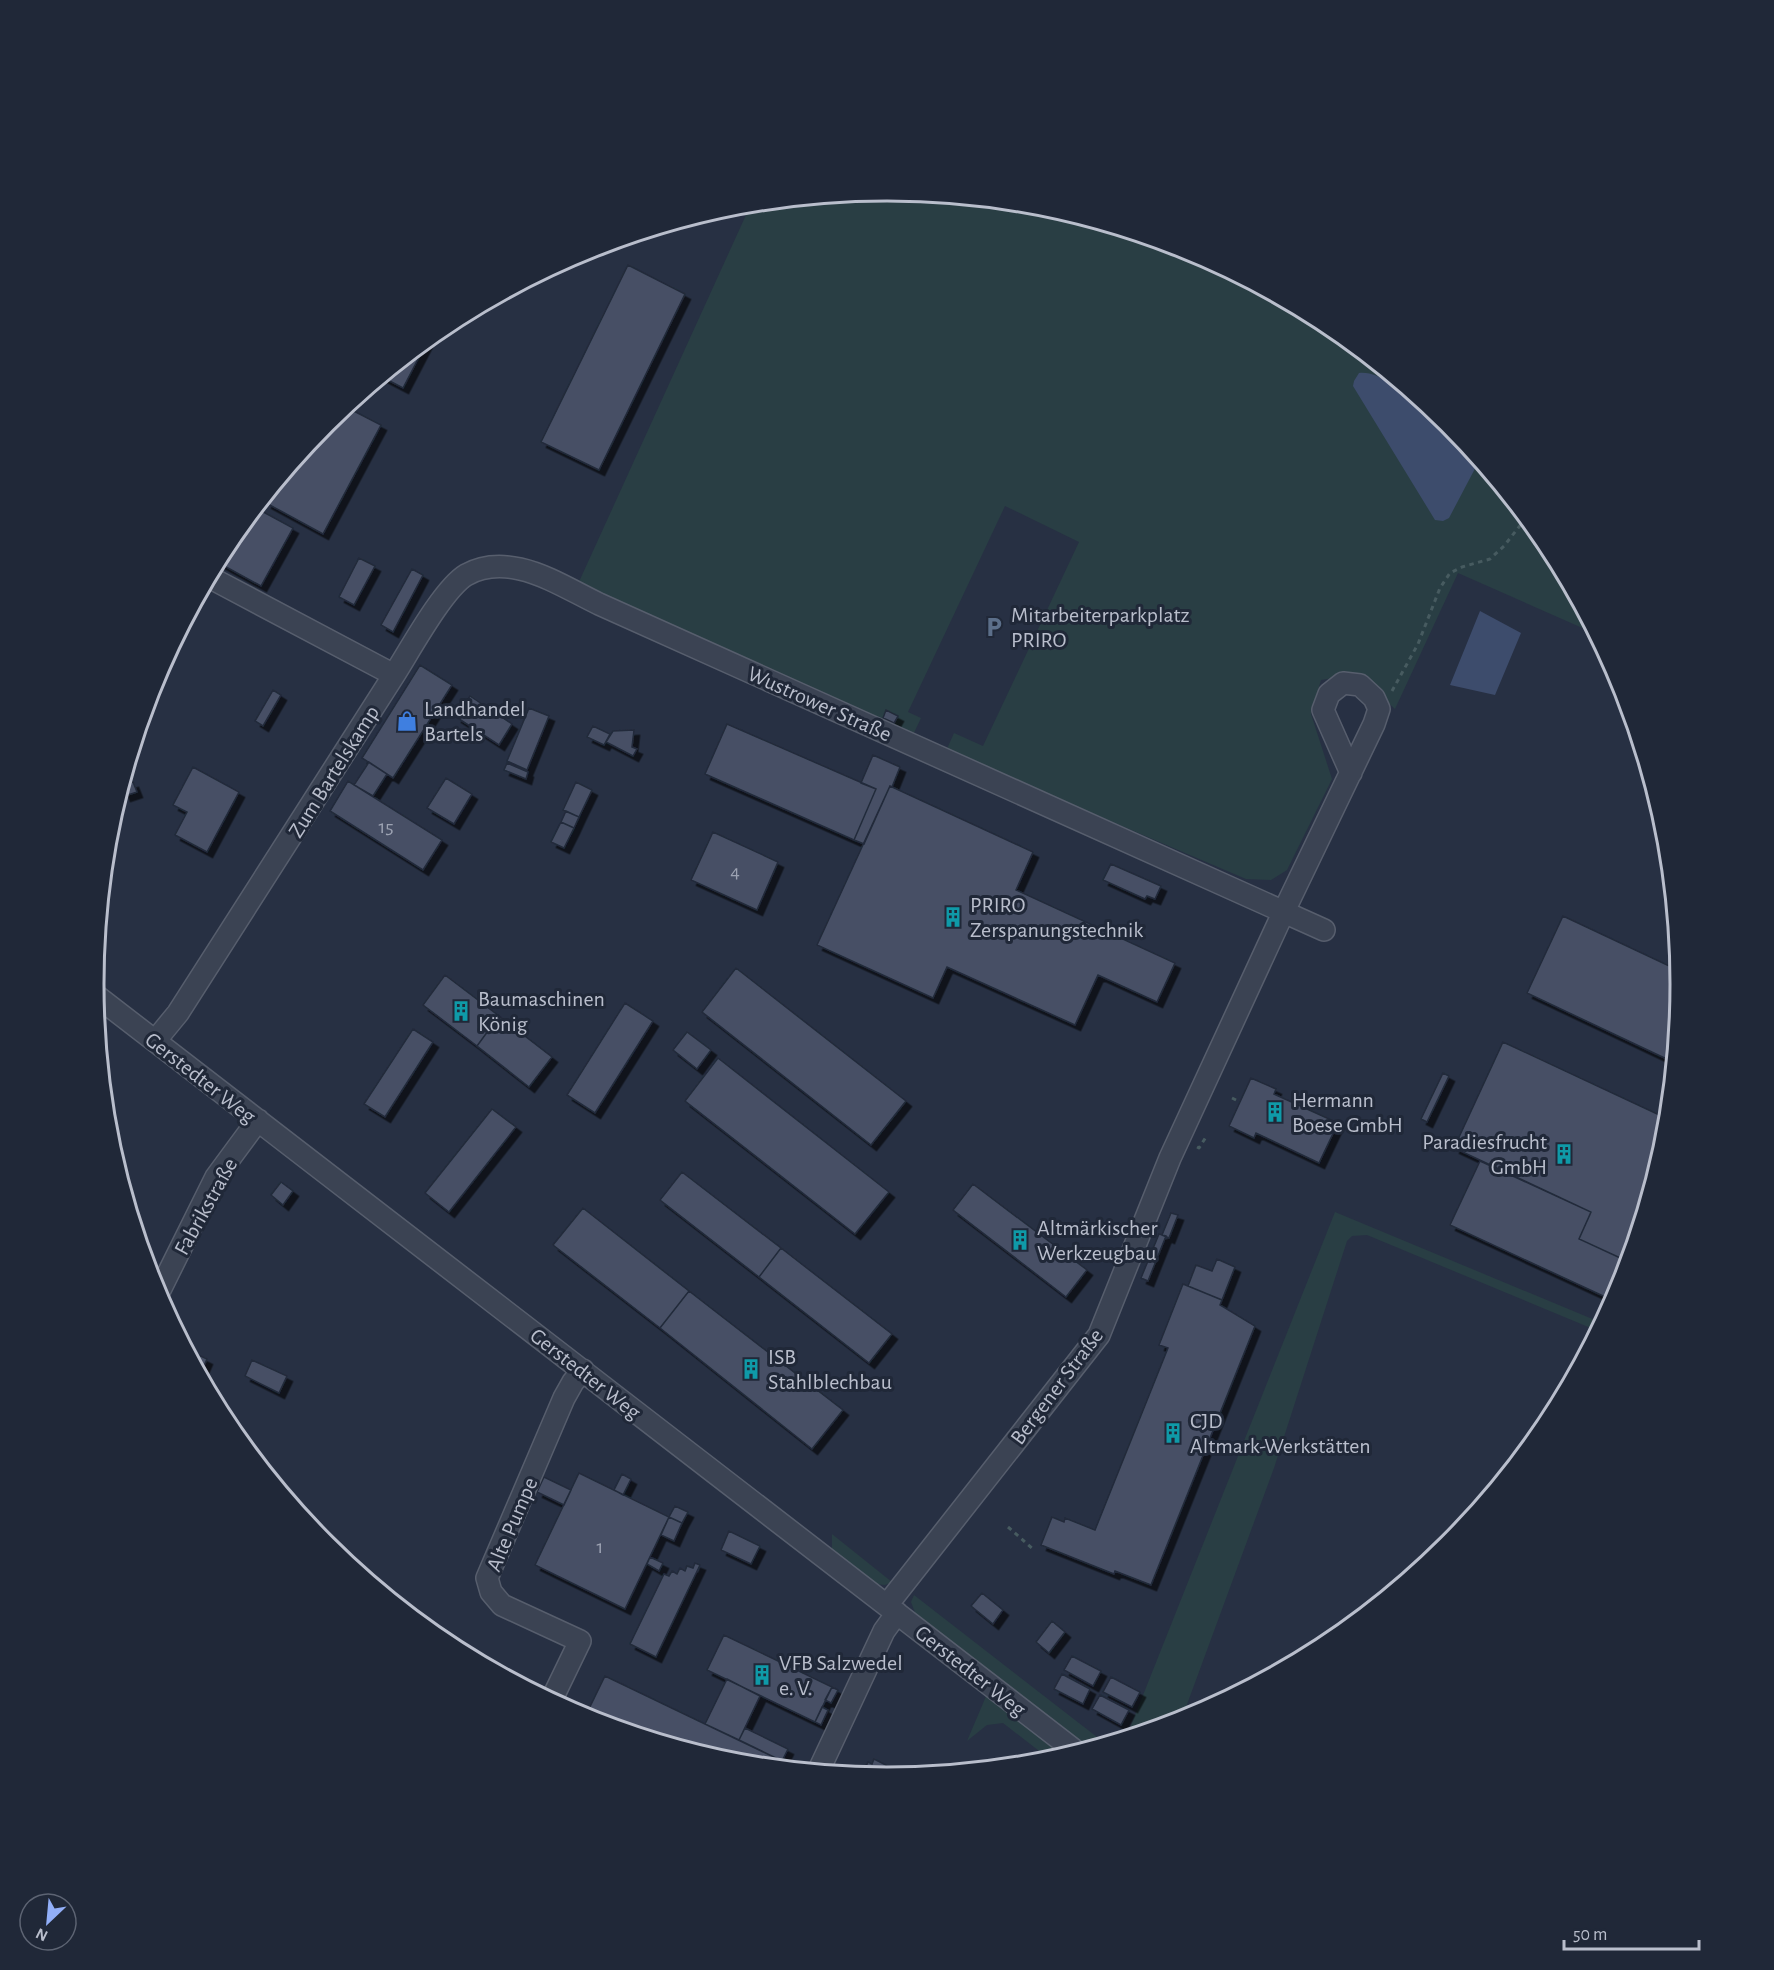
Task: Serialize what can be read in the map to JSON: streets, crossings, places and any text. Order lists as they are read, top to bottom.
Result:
{
  "streets": {
    "street": [
      "Wustrower Straße",
      "Zum Bartelskamp",
      "Gerstedter Weg",
      "Fabrikstraße",
      "Bergener Straße",
      "Alte Pumpe"
    ]
  },
  "crossings": [
    ["Wustrower Straße", "Zum Bartelskamp"],
    ["Wustrower Straße", "Bergener Straße"],
    ["Zum Bartelskamp", "Gerstedter Weg"],
    ["Gerstedter Weg", "Fabrikstraße"],
    ["Gerstedter Weg", "Bergener Straße"],
    ["Gerstedter Weg", "Alte Pumpe"]
  ],
  "places": {
    "parking": ["Mitarbeiterparkplatz PRIRO"],
    "shop": ["Landhandel Bartels"],
    "building": [
      "PRIRO Zerspanungstechnik",
      "Baumaschinen König",
      "Hermann Boese GmbH",
      "Paradiesfrucht GmbH",
      "Altmärkischer Werkzeugbau",
      "ISB Stahlblechbau",
      "CJD Altmark-Werkstätten",
      "VFB Salzwedel e. V."
    ]
  },
  "house_numbers": ["15", "4", "1"],
  "scale_bar": "50 m",
  "north": "bottom left"
}
